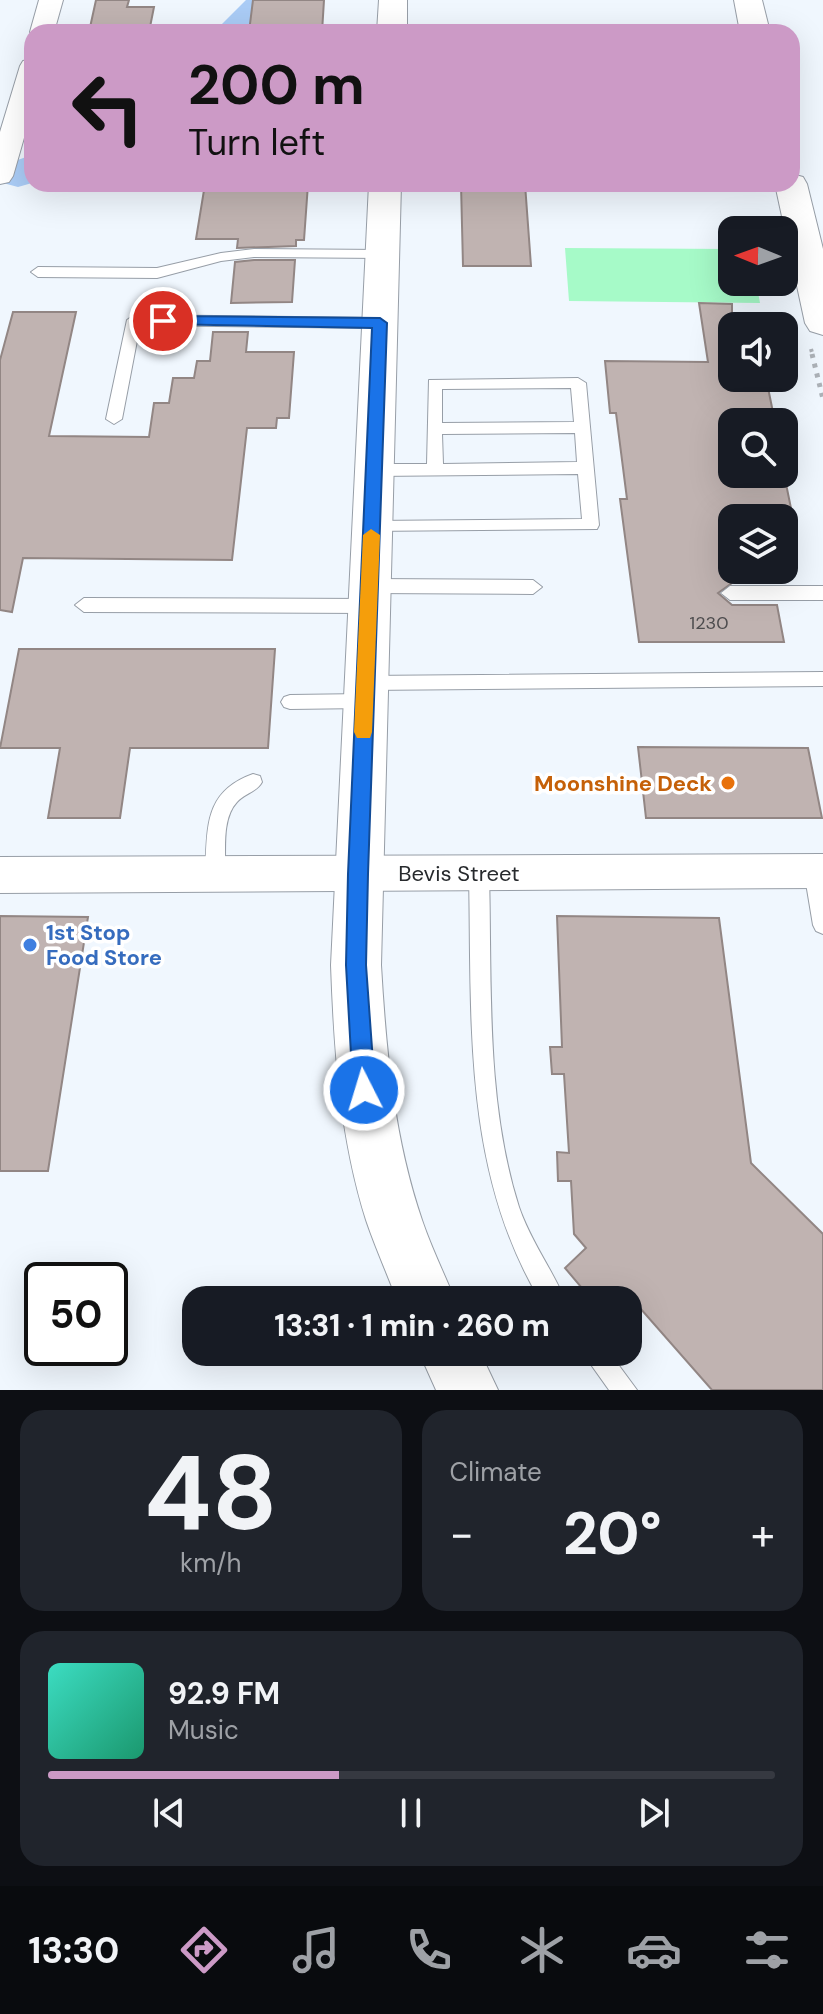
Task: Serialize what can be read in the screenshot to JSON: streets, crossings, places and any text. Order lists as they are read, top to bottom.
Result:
{
  "streets": {
    "street": ["Bevis Street"]
  },
  "places": ["Moonshine Deck", "1st Stop Food Store"],
  "house_numbers": ["1230"],
  "north": "left",
  "page": {
    "turn": ["200 m", "Turn left"],
    "limit": "50",
    "trip": "13:31 · 1 min · 260 m",
    "tile": [
      ["48", "km/h"],
      "Climate"
    ],
    "heat": ["−", "20°", "+"],
    "song": ["92.9 FM", "Music"],
    "tabs": "13:30"
  }
}
